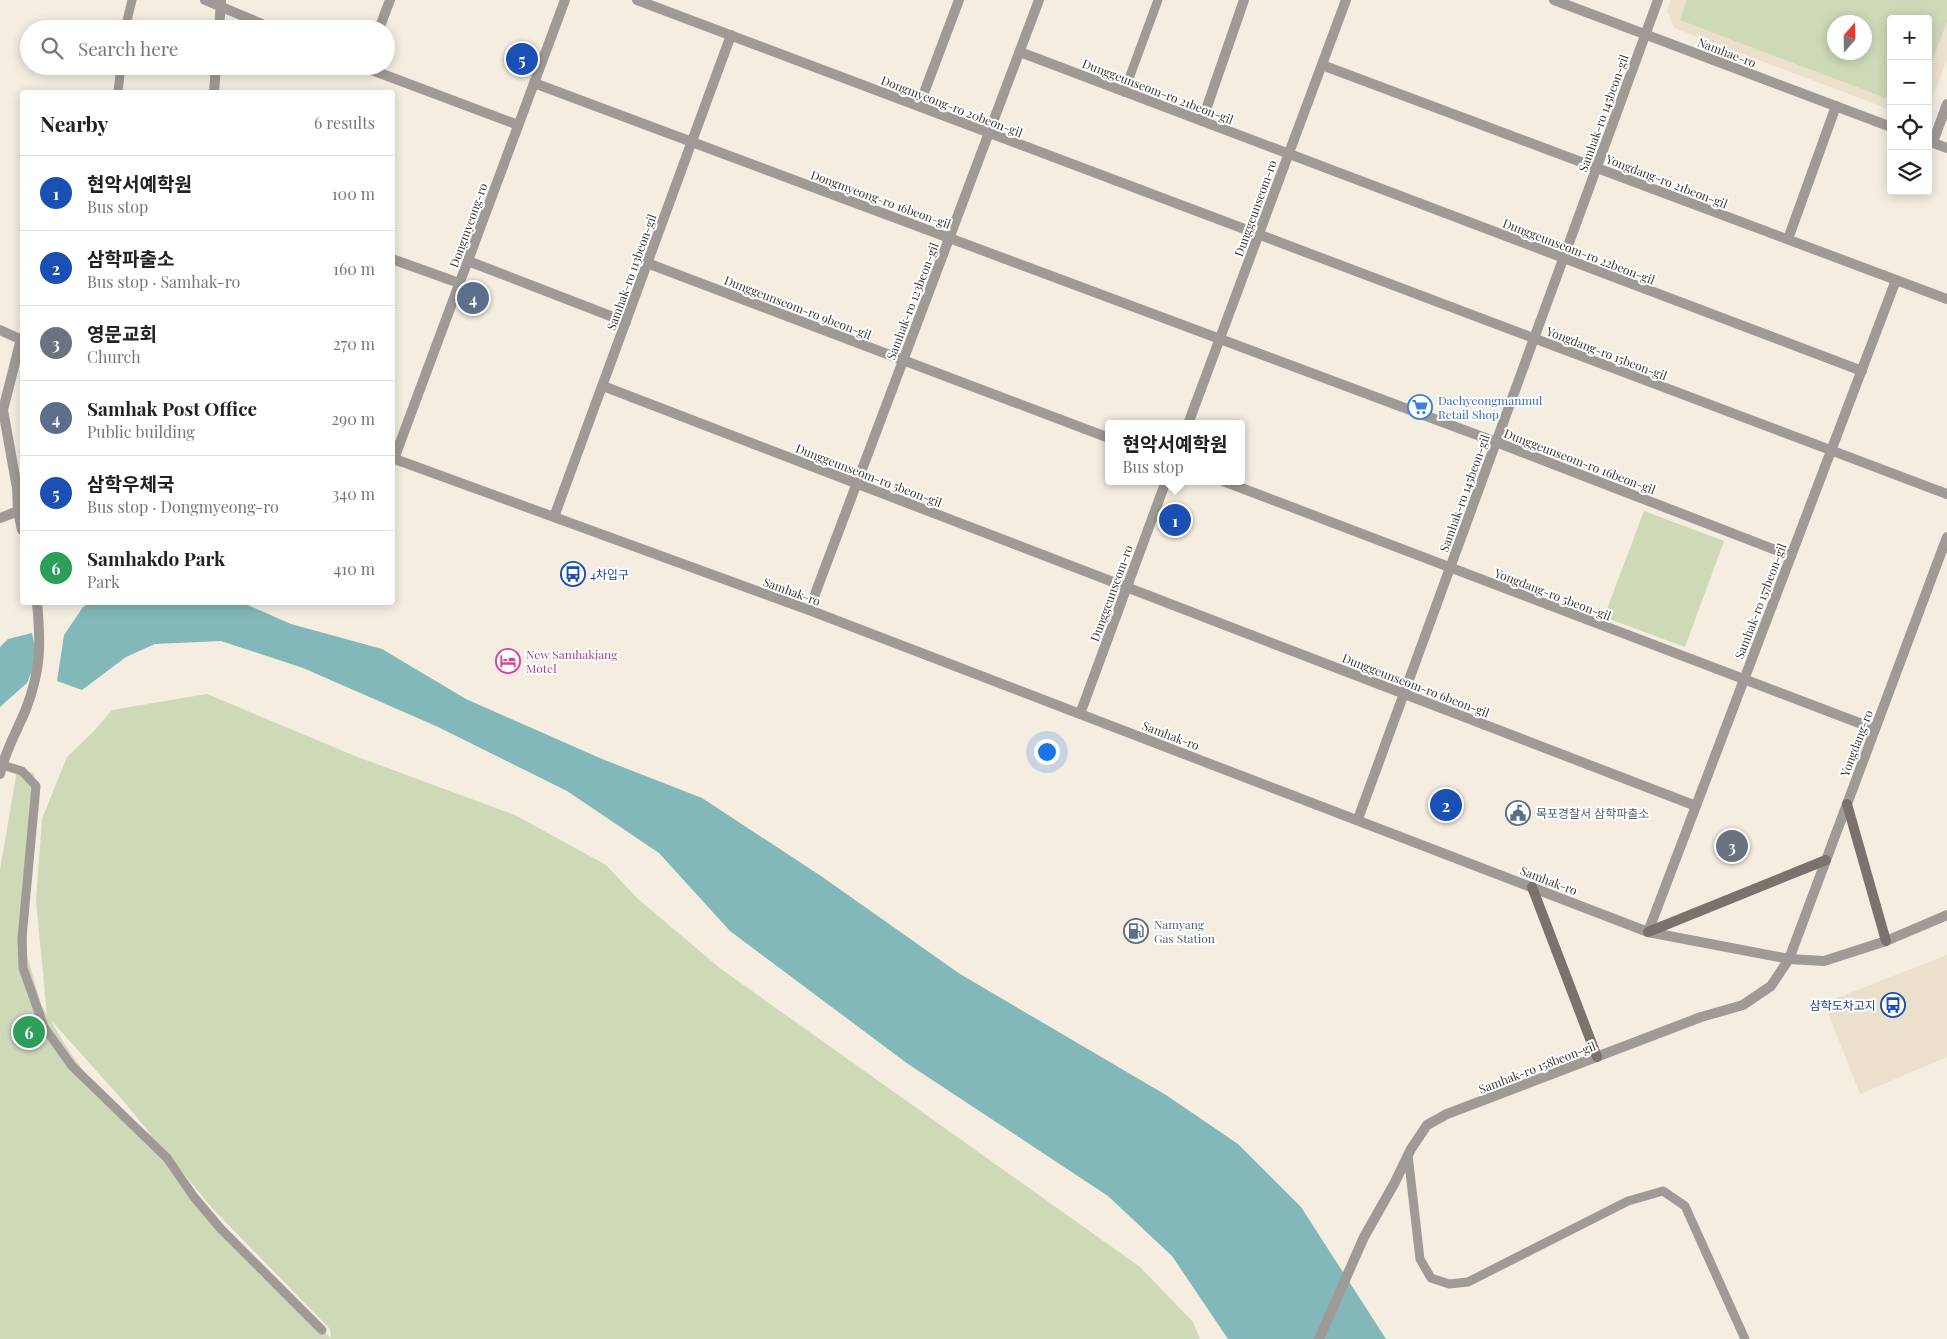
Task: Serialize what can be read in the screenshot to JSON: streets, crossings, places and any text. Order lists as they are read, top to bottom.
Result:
{
  "streets": {
    "street": [
      "Namhae-ro",
      "Dunggeunseom-ro 21beon-gil",
      "Dongmyeong-ro 20beon-gil",
      "Samhak-ro 145beon-gil",
      "Yongdang-ro 21beon-gil",
      "Dongmyeong-ro 16beon-gil",
      "Dunggeunseom-ro",
      "Dongmyeong-ro",
      "Dunggeunseom-ro 22beon-gil",
      "Samhak-ro 113beon-gil",
      "Samhak-ro 123beon-gil",
      "Dunggeunseom-ro 9beon-gil",
      "Yongdang-ro 15beon-gil",
      "Dunggeunseom-ro 16beon-gil",
      "Dunggeunseom-ro 5beon-gil",
      "Samhak-ro",
      "Yongdang-ro 5beon-gil",
      "Samhak-ro 157beon-gil",
      "Dunggeunseom-ro 6beon-gil",
      "Yongdang-ro",
      "Samhak-ro 158beon-gil"
    ]
  },
  "crossings": [
    ["Namhae-ro", "Samhak-ro 145beon-gil"],
    ["Dunggeunseom-ro 21beon-gil", "Dunggeunseom-ro"],
    ["Dunggeunseom-ro 21beon-gil", "Dunggeunseom-ro 22beon-gil"],
    ["Dunggeunseom-ro 21beon-gil", "Samhak-ro 123beon-gil"],
    ["Dongmyeong-ro 20beon-gil", "Dunggeunseom-ro"],
    ["Dongmyeong-ro 20beon-gil", "Samhak-ro 113beon-gil"],
    ["Dongmyeong-ro 20beon-gil", "Samhak-ro 123beon-gil"],
    ["Dongmyeong-ro 20beon-gil", "Yongdang-ro 15beon-gil"],
    ["Samhak-ro 145beon-gil", "Yongdang-ro 21beon-gil"],
    ["Samhak-ro 145beon-gil", "Dunggeunseom-ro 22beon-gil"],
    ["Samhak-ro 145beon-gil", "Yongdang-ro 15beon-gil"],
    ["Samhak-ro 145beon-gil", "Dunggeunseom-ro 16beon-gil"],
    ["Samhak-ro 145beon-gil", "Samhak-ro"],
    ["Samhak-ro 145beon-gil", "Yongdang-ro 5beon-gil"],
    ["Samhak-ro 145beon-gil", "Dunggeunseom-ro 6beon-gil"],
    ["Yongdang-ro 21beon-gil", "Dunggeunseom-ro"],
    ["Yongdang-ro 21beon-gil", "Samhak-ro 157beon-gil"],
    ["Dongmyeong-ro 16beon-gil", "Dunggeunseom-ro"],
    ["Dongmyeong-ro 16beon-gil", "Dongmyeong-ro"],
    ["Dongmyeong-ro 16beon-gil", "Samhak-ro 113beon-gil"],
    ["Dongmyeong-ro 16beon-gil", "Samhak-ro 123beon-gil"],
    ["Dongmyeong-ro 16beon-gil", "Dunggeunseom-ro 16beon-gil"],
    ["Dunggeunseom-ro", "Dunggeunseom-ro 22beon-gil"],
    ["Dunggeunseom-ro", "Yongdang-ro 15beon-gil"],
    ["Dunggeunseom-ro", "Dunggeunseom-ro 16beon-gil"],
    ["Dunggeunseom-ro", "Dunggeunseom-ro 5beon-gil"],
    ["Dunggeunseom-ro", "Samhak-ro"],
    ["Dunggeunseom-ro", "Dunggeunseom-ro 6beon-gil"],
    ["Dunggeunseom-ro 22beon-gil", "Samhak-ro 157beon-gil"],
    ["Samhak-ro 113beon-gil", "Dunggeunseom-ro 9beon-gil"],
    ["Samhak-ro 113beon-gil", "Dunggeunseom-ro 5beon-gil"],
    ["Samhak-ro 113beon-gil", "Samhak-ro"],
    ["Samhak-ro 123beon-gil", "Dunggeunseom-ro 9beon-gil"],
    ["Samhak-ro 123beon-gil", "Dunggeunseom-ro 5beon-gil"],
    ["Samhak-ro 123beon-gil", "Samhak-ro"],
    ["Yongdang-ro 15beon-gil", "Samhak-ro 157beon-gil"],
    ["Dunggeunseom-ro 16beon-gil", "Samhak-ro 157beon-gil"],
    ["Dunggeunseom-ro 5beon-gil", "Dunggeunseom-ro 6beon-gil"],
    ["Samhak-ro", "Samhak-ro 157beon-gil"],
    ["Samhak-ro", "Yongdang-ro"],
    ["Samhak-ro", "Samhak-ro 158beon-gil"],
    ["Yongdang-ro 5beon-gil", "Samhak-ro 157beon-gil"],
    ["Yongdang-ro 5beon-gil", "Yongdang-ro"],
    ["Samhak-ro 157beon-gil", "Dunggeunseom-ro 6beon-gil"],
    ["Yongdang-ro", "Samhak-ro 158beon-gil"]
  ],
  "places": {
    "supermarket": ["Daehyeongmanmul Retail Shop"],
    "bus stop": ["4차입구", "삼학도차고지"],
    "hotel": ["New Samhakjang Motel"],
    "public building": ["목포경찰서 삼학파출소"],
    "fuel station": ["Namyang Gas Station"]
  },
  "north": "top",
  "page": {
    "map_buttons": ["+", "−"],
    "search": "Search here",
    "pins": [
      "5",
      "4",
      "1",
      "2",
      "3",
      "6"
    ],
    "heading": ["Nearby", "6 results"],
    "list": [
      {
        "mark": "1",
        "name": "현악서예학원",
        "note": "Bus stop",
        "value": "100 m"
      },
      {
        "mark": "2",
        "name": "삼학파출소",
        "note": "Bus stop · Samhak-ro",
        "value": "160 m"
      },
      {
        "mark": "3",
        "name": "영문교회",
        "note": "Church",
        "value": "270 m"
      },
      {
        "mark": "4",
        "name": "Samhak Post Office",
        "note": "Public building",
        "value": "290 m"
      },
      {
        "mark": "5",
        "name": "삼학우체국",
        "note": "Bus stop · Dongmyeong-ro",
        "value": "340 m"
      },
      {
        "mark": "6",
        "name": "Samhakdo Park",
        "note": "Park",
        "value": "410 m"
      }
    ],
    "popup": ["현악서예학원", "Bus stop"]
  }
}
